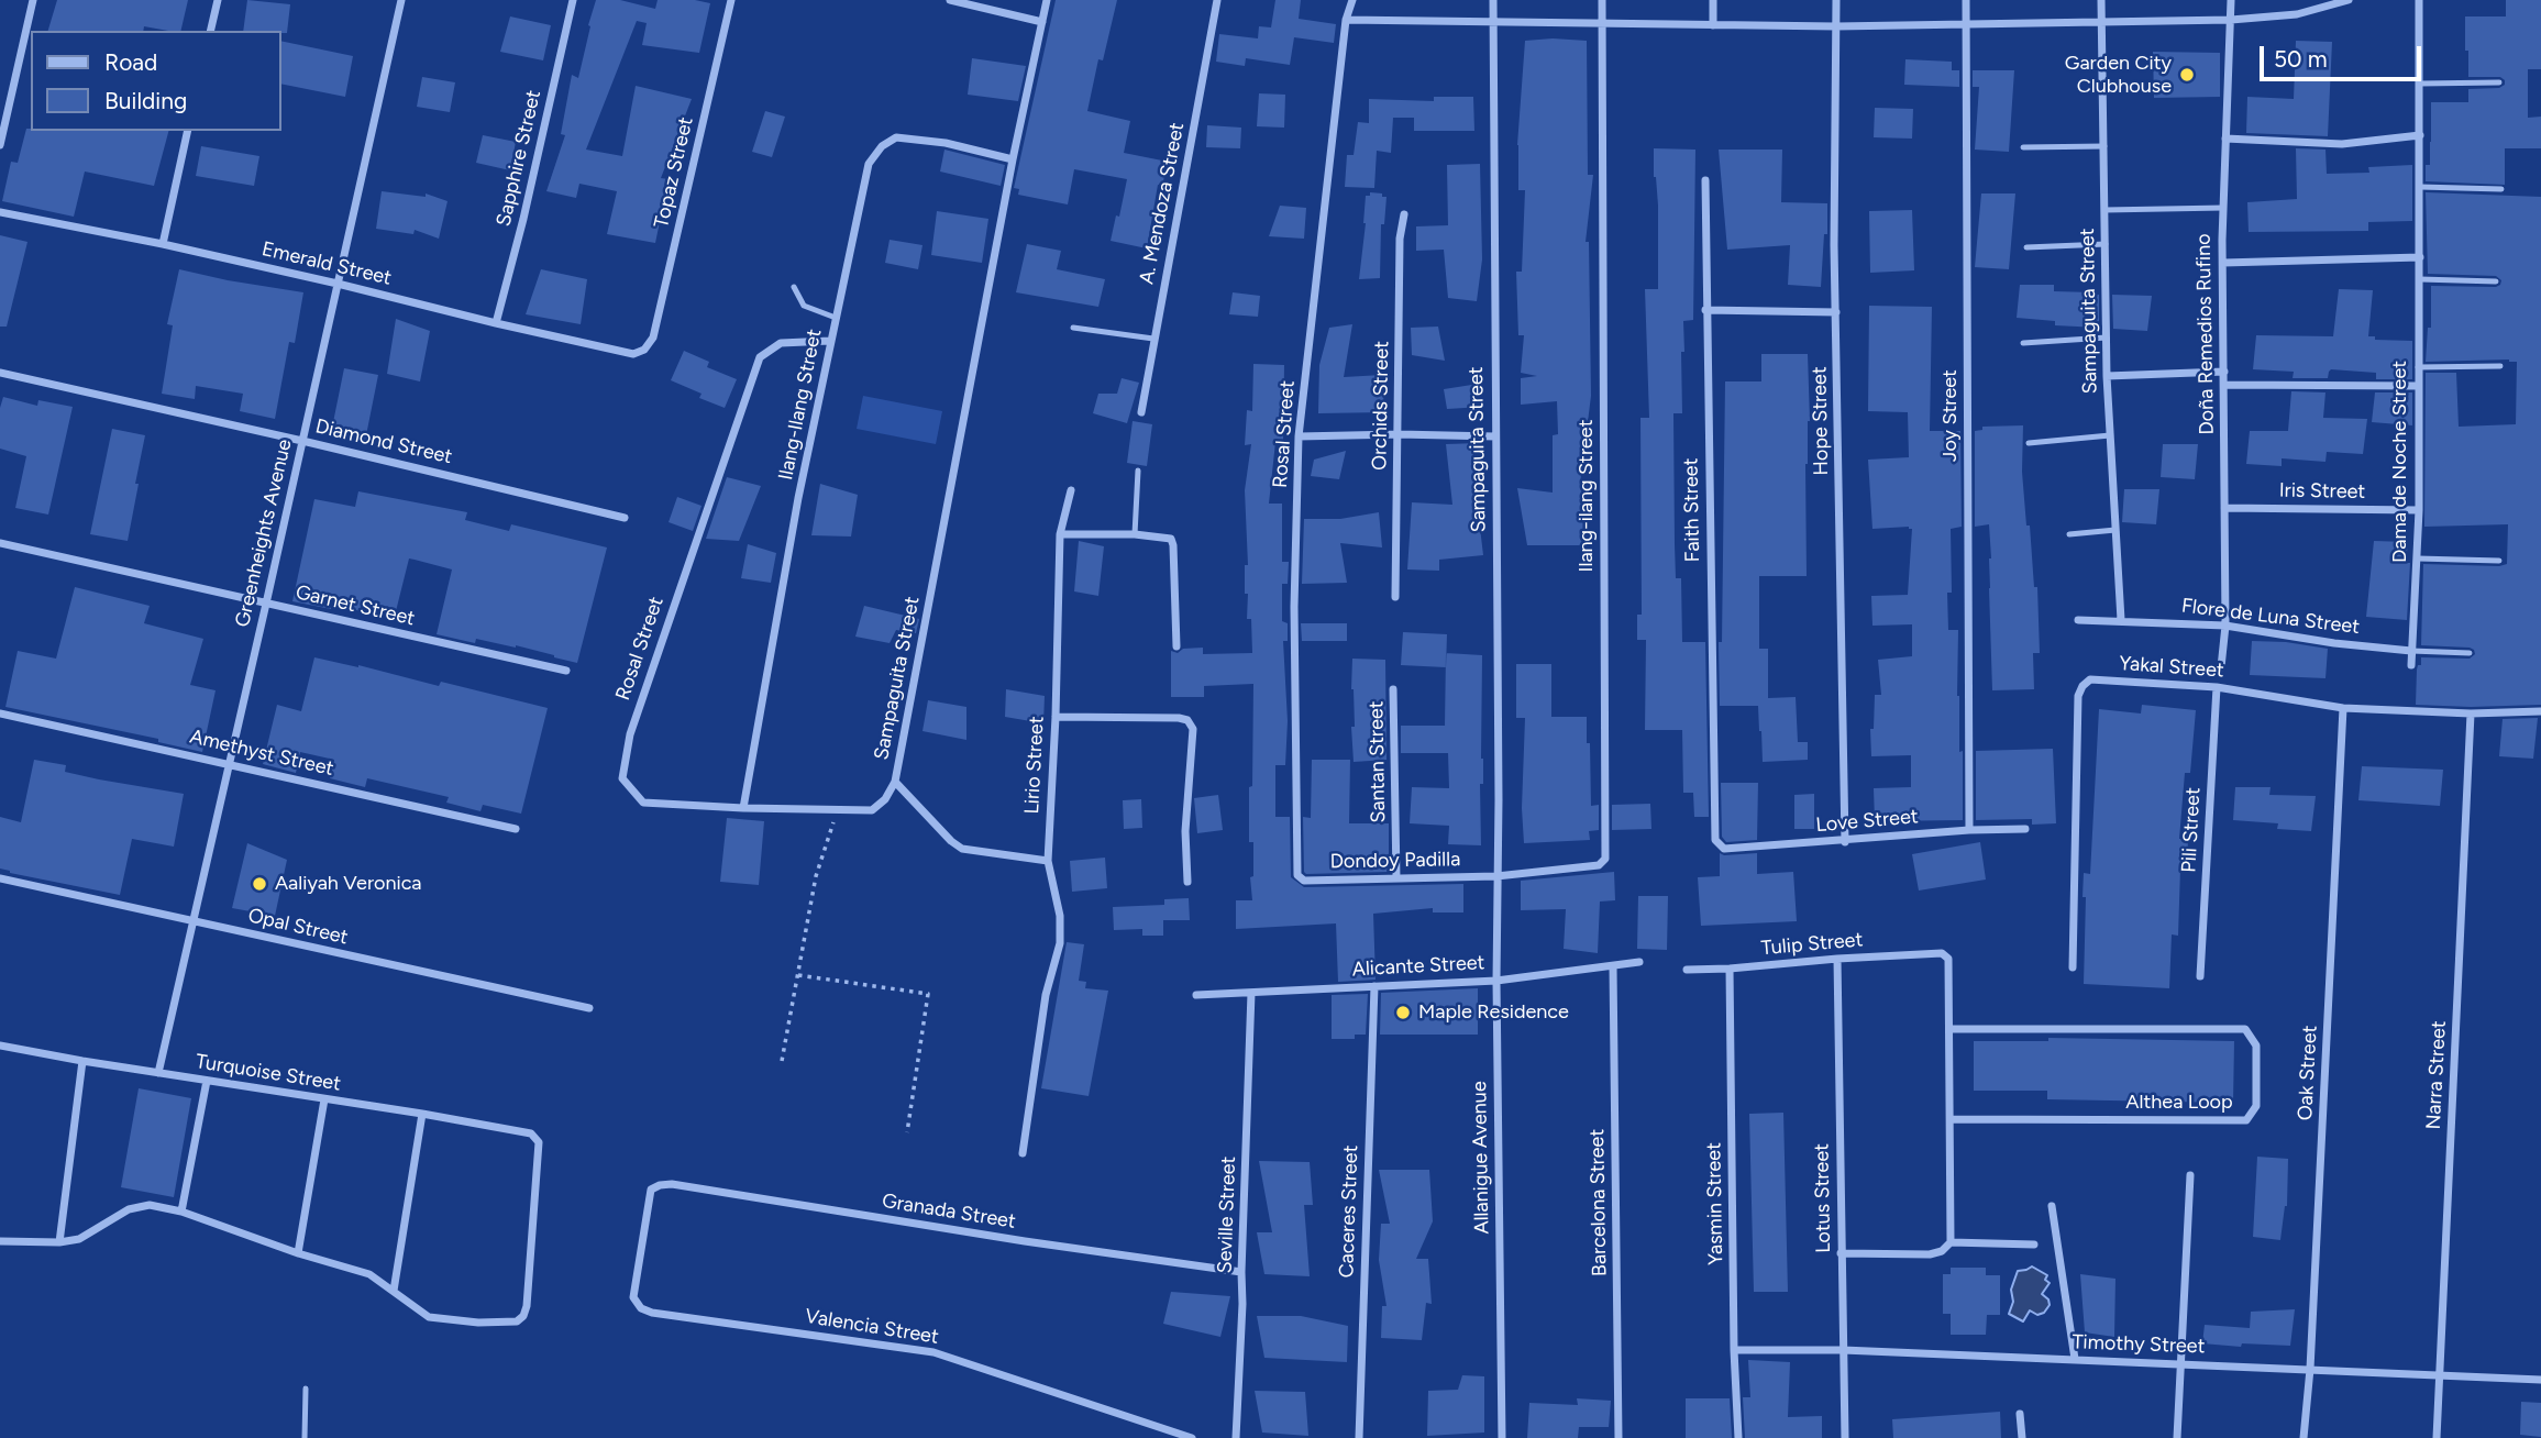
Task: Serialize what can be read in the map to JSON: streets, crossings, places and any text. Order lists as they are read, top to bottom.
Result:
{
  "streets": {
    "street": [
      "Sapphire Street",
      "Topaz Street",
      "A. Mendoza Street",
      "Emerald Street",
      "Sampaguita Street",
      "Doña Remedios Rufino",
      "Ilang-Ilang Street",
      "Orchids Street",
      "Joy Street",
      "Hope Street",
      "Rosal Street",
      "Diamond Street",
      "Dama de Noche Street",
      "Iris Street",
      "Ilang-ilang Street",
      "Faith Street",
      "Greenheights Avenue",
      "Garnet Street",
      "Flore de Luna Street",
      "Yakal Street",
      "Amethyst Street",
      "Santan Street",
      "Lirio Street",
      "Love Street",
      "Pili Street",
      "Dondoy Padilla",
      "Opal Street",
      "Tulip Street",
      "Alicante Street",
      "Turquoise Street",
      "Oak Street",
      "Narra Street",
      "Althea Loop",
      "Allanigue Avenue",
      "Lotus Street",
      "Barcelona Street",
      "Yasmin Street",
      "Granada Street",
      "Caceres Street",
      "Seville Street",
      "Valencia Street",
      "Timothy Street"
    ]
  },
  "crossings": [
    ["Sapphire Street", "Emerald Street"],
    ["Topaz Street", "Emerald Street"],
    ["Emerald Street", "Greenheights Avenue"],
    ["Sampaguita Street", "Ilang-Ilang Street"],
    ["Sampaguita Street", "Rosal Street"],
    ["Sampaguita Street", "Ilang-ilang Street"],
    ["Sampaguita Street", "Flore de Luna Street"],
    ["Sampaguita Street", "Dondoy Padilla"],
    ["Sampaguita Street", "Allanigue Avenue"],
    ["Doña Remedios Rufino", "Iris Street"],
    ["Doña Remedios Rufino", "Flore de Luna Street"],
    ["Ilang-Ilang Street", "Rosal Street"],
    ["Joy Street", "Love Street"],
    ["Hope Street", "Love Street"],
    ["Rosal Street", "Dondoy Padilla"],
    ["Diamond Street", "Greenheights Avenue"],
    ["Dama de Noche Street", "Iris Street"],
    ["Dama de Noche Street", "Flore de Luna Street"],
    ["Ilang-ilang Street", "Dondoy Padilla"],
    ["Ilang-ilang Street", "Allanigue Avenue"],
    ["Faith Street", "Love Street"],
    ["Greenheights Avenue", "Garnet Street"],
    ["Greenheights Avenue", "Amethyst Street"],
    ["Greenheights Avenue", "Opal Street"],
    ["Greenheights Avenue", "Turquoise Street"],
    ["Yakal Street", "Pili Street"],
    ["Yakal Street", "Oak Street"],
    ["Yakal Street", "Narra Street"],
    ["Santan Street", "Dondoy Padilla"],
    ["Dondoy Padilla", "Allanigue Avenue"],
    ["Tulip Street", "Althea Loop"],
    ["Tulip Street", "Lotus Street"],
    ["Tulip Street", "Yasmin Street"],
    ["Alicante Street", "Allanigue Avenue"],
    ["Alicante Street", "Barcelona Street"],
    ["Alicante Street", "Caceres Street"],
    ["Alicante Street", "Seville Street"],
    ["Oak Street", "Timothy Street"],
    ["Narra Street", "Timothy Street"],
    ["Lotus Street", "Timothy Street"],
    ["Yasmin Street", "Timothy Street"],
    ["Granada Street", "Seville Street"],
    ["Granada Street", "Valencia Street"]
  ],
  "places": ["Garden City Clubhouse", "Aaliyah Veronica", "Maple Residence"],
  "legend": ["Road", "Building"],
  "scale_bar": "50 m"
}
